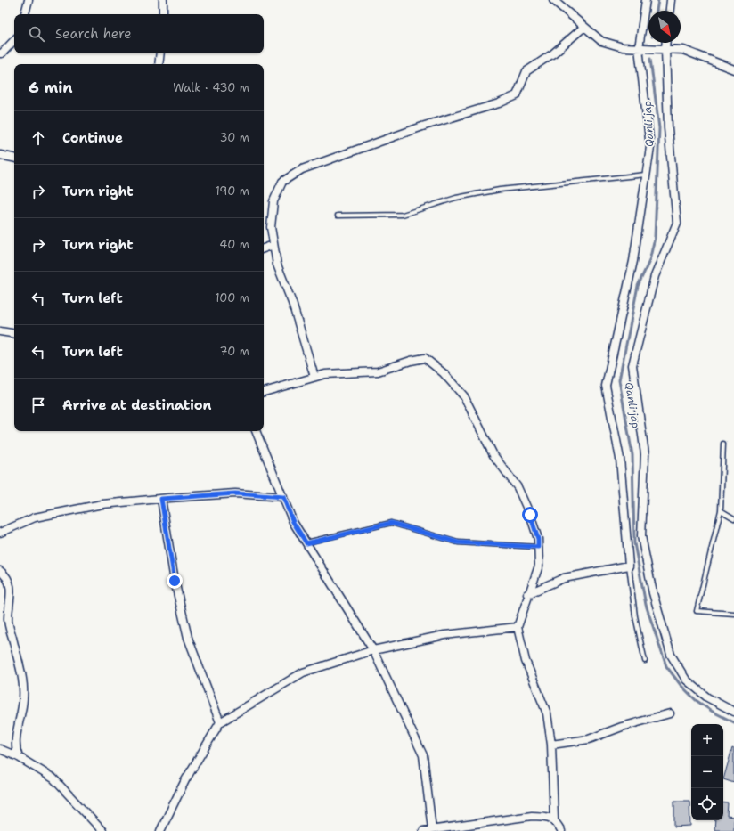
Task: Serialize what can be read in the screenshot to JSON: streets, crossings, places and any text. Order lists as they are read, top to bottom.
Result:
{
  "water": ["Qanli jap"],
  "north": "bottom right",
  "page": {
    "search": "Search here",
    "heading": ["6 min", "Walk · 430 m"],
    "list": [
      ["Continue", "30 m"],
      ["Turn right", "190 m"],
      ["Turn right", "40 m"],
      ["Turn left", "100 m"],
      ["Turn left", "70 m"],
      "Arrive at destination"
    ],
    "map_buttons": ["+", "−"]
  }
}
